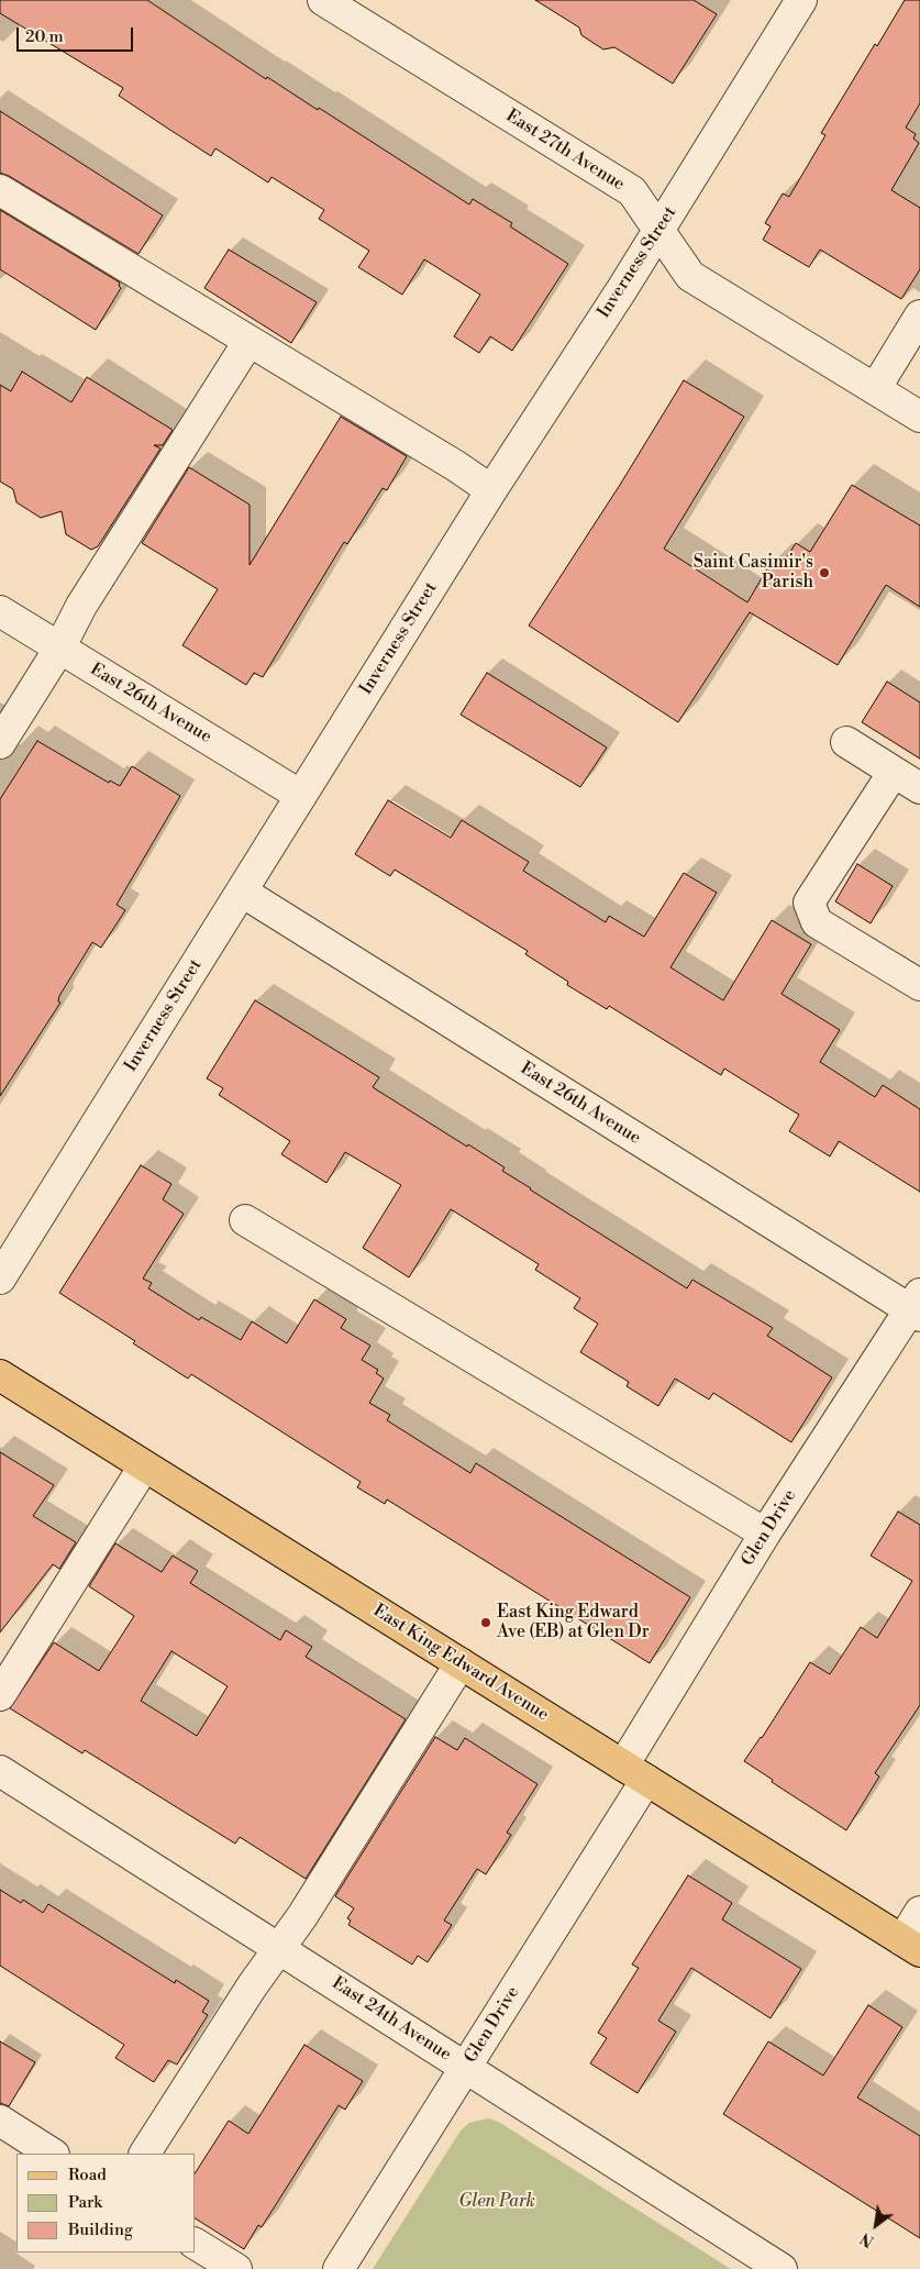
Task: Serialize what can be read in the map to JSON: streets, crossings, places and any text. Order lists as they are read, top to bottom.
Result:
{
  "streets": {
    "main road": ["East King Edward Avenue"],
    "street": [
      "East 27th Avenue",
      "Inverness Street",
      "East 26th Avenue",
      "Glen Drive",
      "East 24th Avenue"
    ]
  },
  "crossings": [
    ["East 27th Avenue", "Inverness Street"],
    ["Inverness Street", "East 26th Avenue"],
    ["East 26th Avenue", "Glen Drive"],
    ["Glen Drive", "East King Edward Avenue"],
    ["Glen Drive", "East 24th Avenue"]
  ],
  "parks": ["Glen Park"],
  "places": ["Saint Casimir's Parish", "East King Edward Ave (EB) at Glen Dr"],
  "legend": ["Road", "Park", "Building"],
  "scale_bar": "20 m",
  "north": "bottom left"
}
